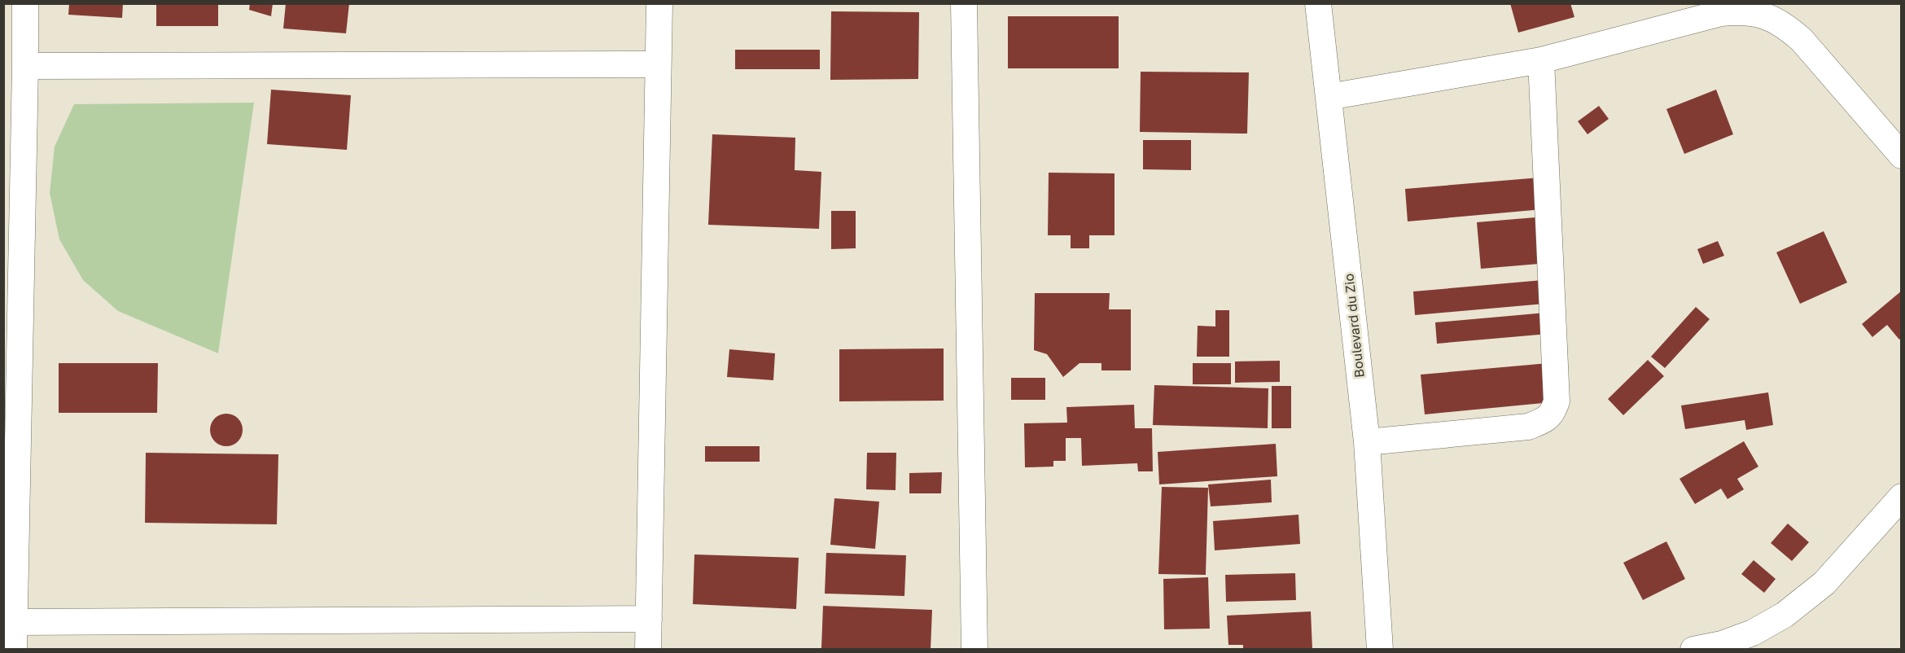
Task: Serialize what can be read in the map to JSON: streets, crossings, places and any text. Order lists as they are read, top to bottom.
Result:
{
  "streets": {
    "street": ["Boulevard du Zio"]
  }
}
